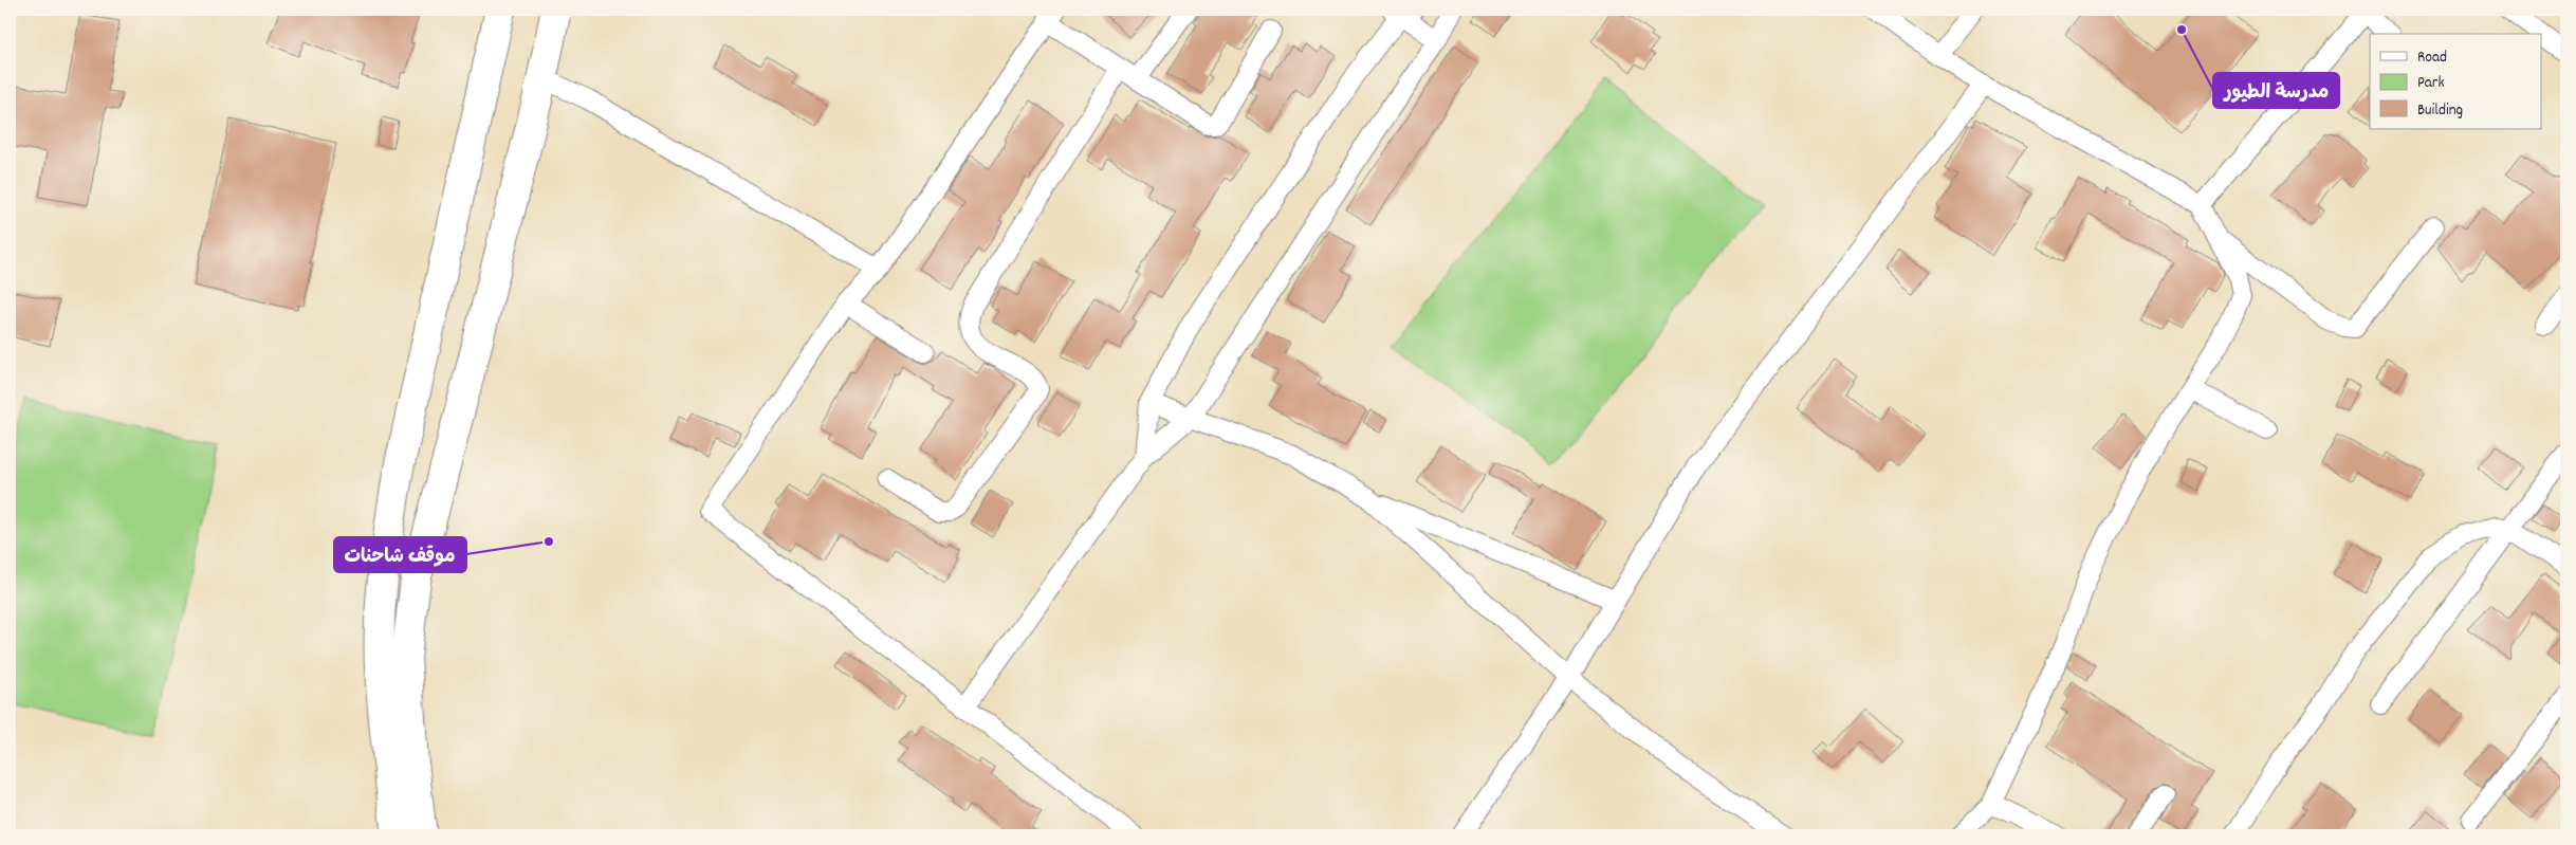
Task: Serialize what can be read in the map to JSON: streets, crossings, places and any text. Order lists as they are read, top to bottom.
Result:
{
  "places": ["مدرسة الطيور", "موقف شاحنات"],
  "legend": ["Road", "Park", "Building"]
}
